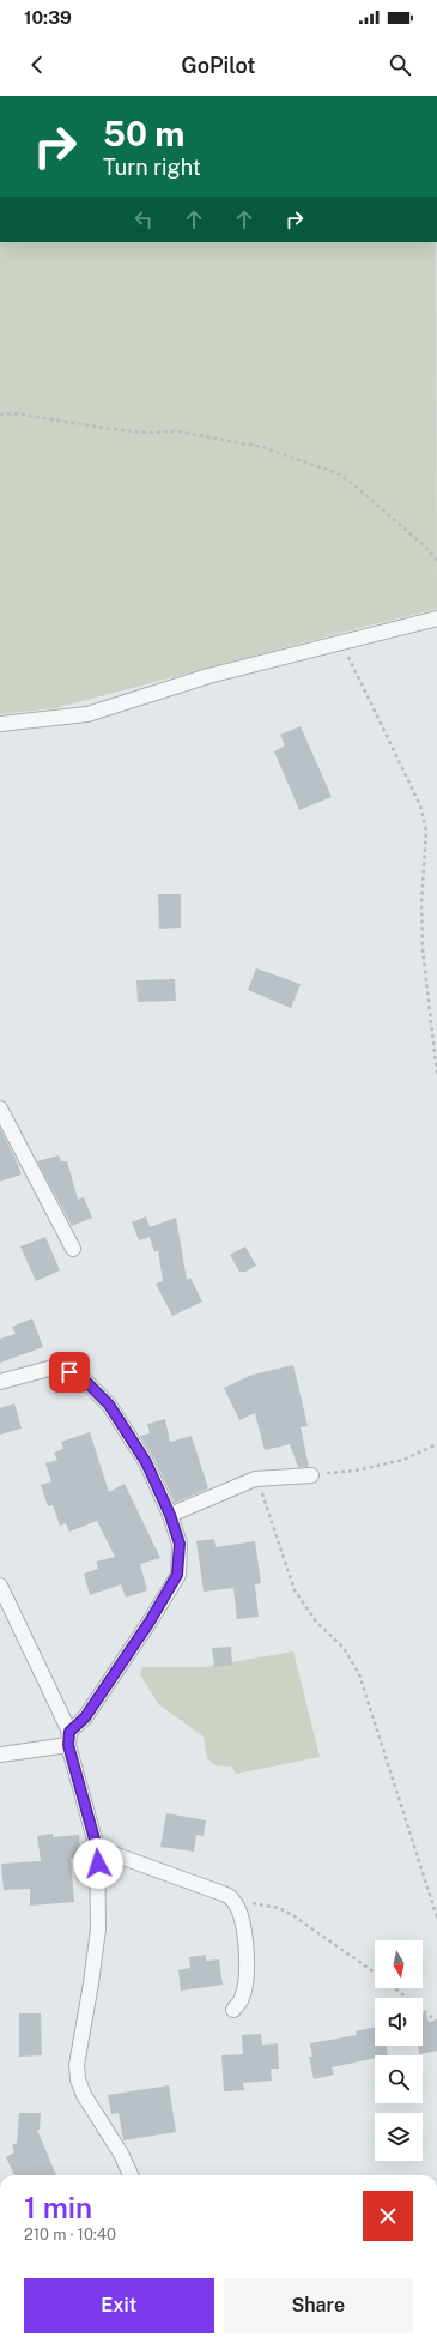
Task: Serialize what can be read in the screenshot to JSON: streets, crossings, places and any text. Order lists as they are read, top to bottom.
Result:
{
  "north": "bottom",
  "page": {
    "status": "10:39",
    "header": "GoPilot",
    "turn": ["50 m", "Turn right"],
    "heading": ["1 min", "210 m · 10:40"],
    "buttons": ["Exit", "Share"]
  }
}
